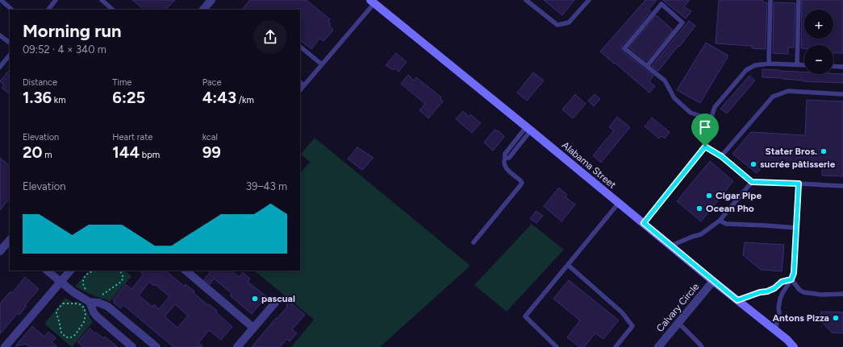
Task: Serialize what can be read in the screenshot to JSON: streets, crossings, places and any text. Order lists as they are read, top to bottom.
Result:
{
  "streets": {
    "main road": ["Alabama Street"],
    "street": ["Calvary Circle"]
  },
  "crossings": [
    ["Alabama Street", "Calvary Circle"]
  ],
  "places": [
    "Stater Bros.",
    "sucrée pâtisserie",
    "Cigar Pipe",
    "Ocean Pho",
    "pascual",
    "Antons Pizza"
  ],
  "page": {
    "map_buttons": ["+", "−"],
    "heading": ["Morning run", "09:52 · 4 × 340 m"],
    "stats": [
      ["Distance", "1.36 km"],
      ["Time", "6:25"],
      ["Pace", "4:43 /km"],
      ["Elevation", "20 m"],
      ["Heart rate", "144 bpm"],
      ["kcal", "99"]
    ],
    "chart": ["Elevation", "39–43 m"]
  }
}
